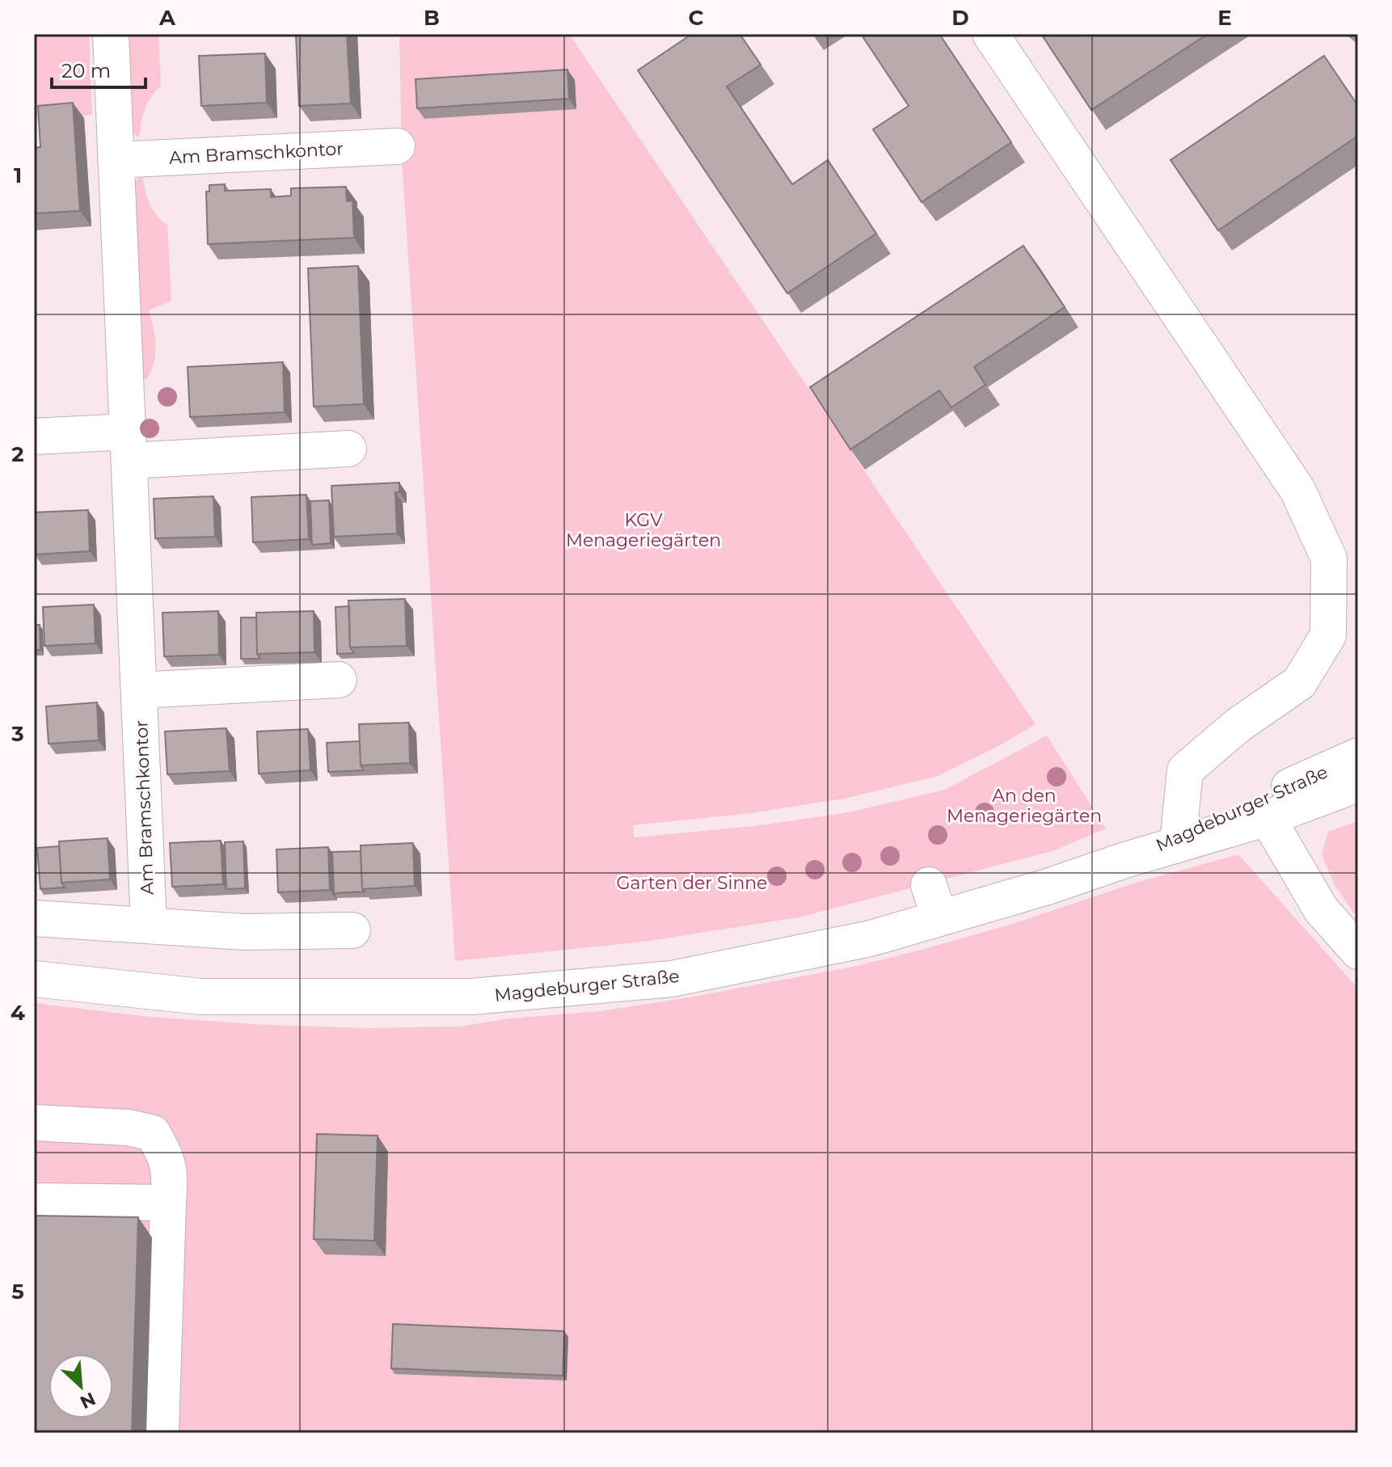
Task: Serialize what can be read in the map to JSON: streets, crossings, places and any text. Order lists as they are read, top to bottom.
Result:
{
  "streets": {
    "main road": ["Am Bramschkontor", "Magdeburger Straße"]
  },
  "parks": ["KGV Menageriegärten", "An den Menageriegärten", "Garten der Sinne"],
  "scale_bar": "20 m",
  "north": "bottom right",
  "grid": {
    "columns": [
      "A",
      "B",
      "C",
      "D",
      "E"
    ],
    "rows": [
      "1",
      "2",
      "3",
      "4",
      "5"
    ]
  }
}
